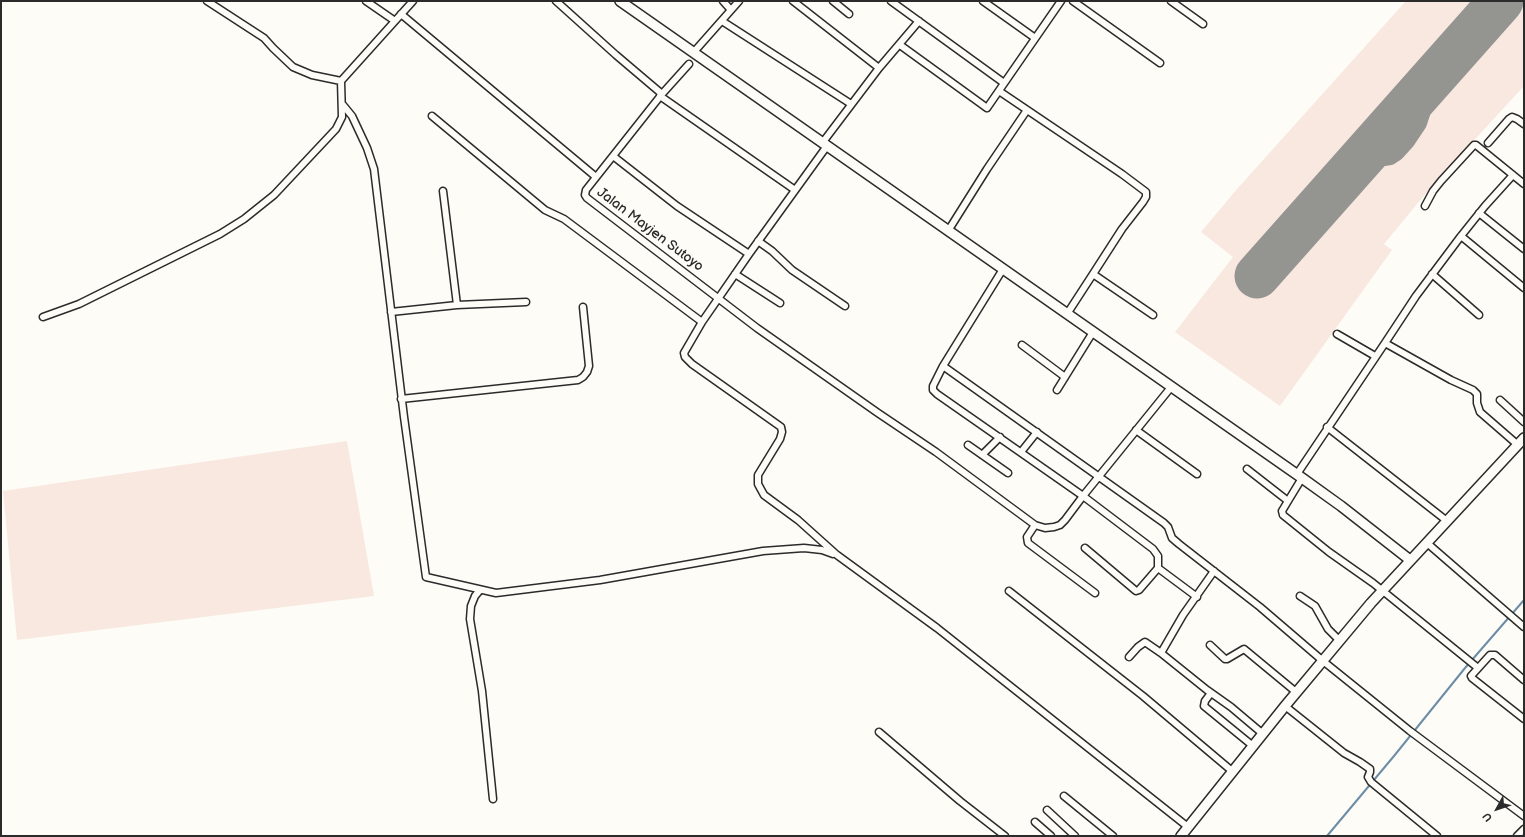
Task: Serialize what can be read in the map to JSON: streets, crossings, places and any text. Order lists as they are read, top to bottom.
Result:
{
  "streets": {
    "street": ["Jalan Mayjen Sutoyo"]
  },
  "north": "bottom left"
}
